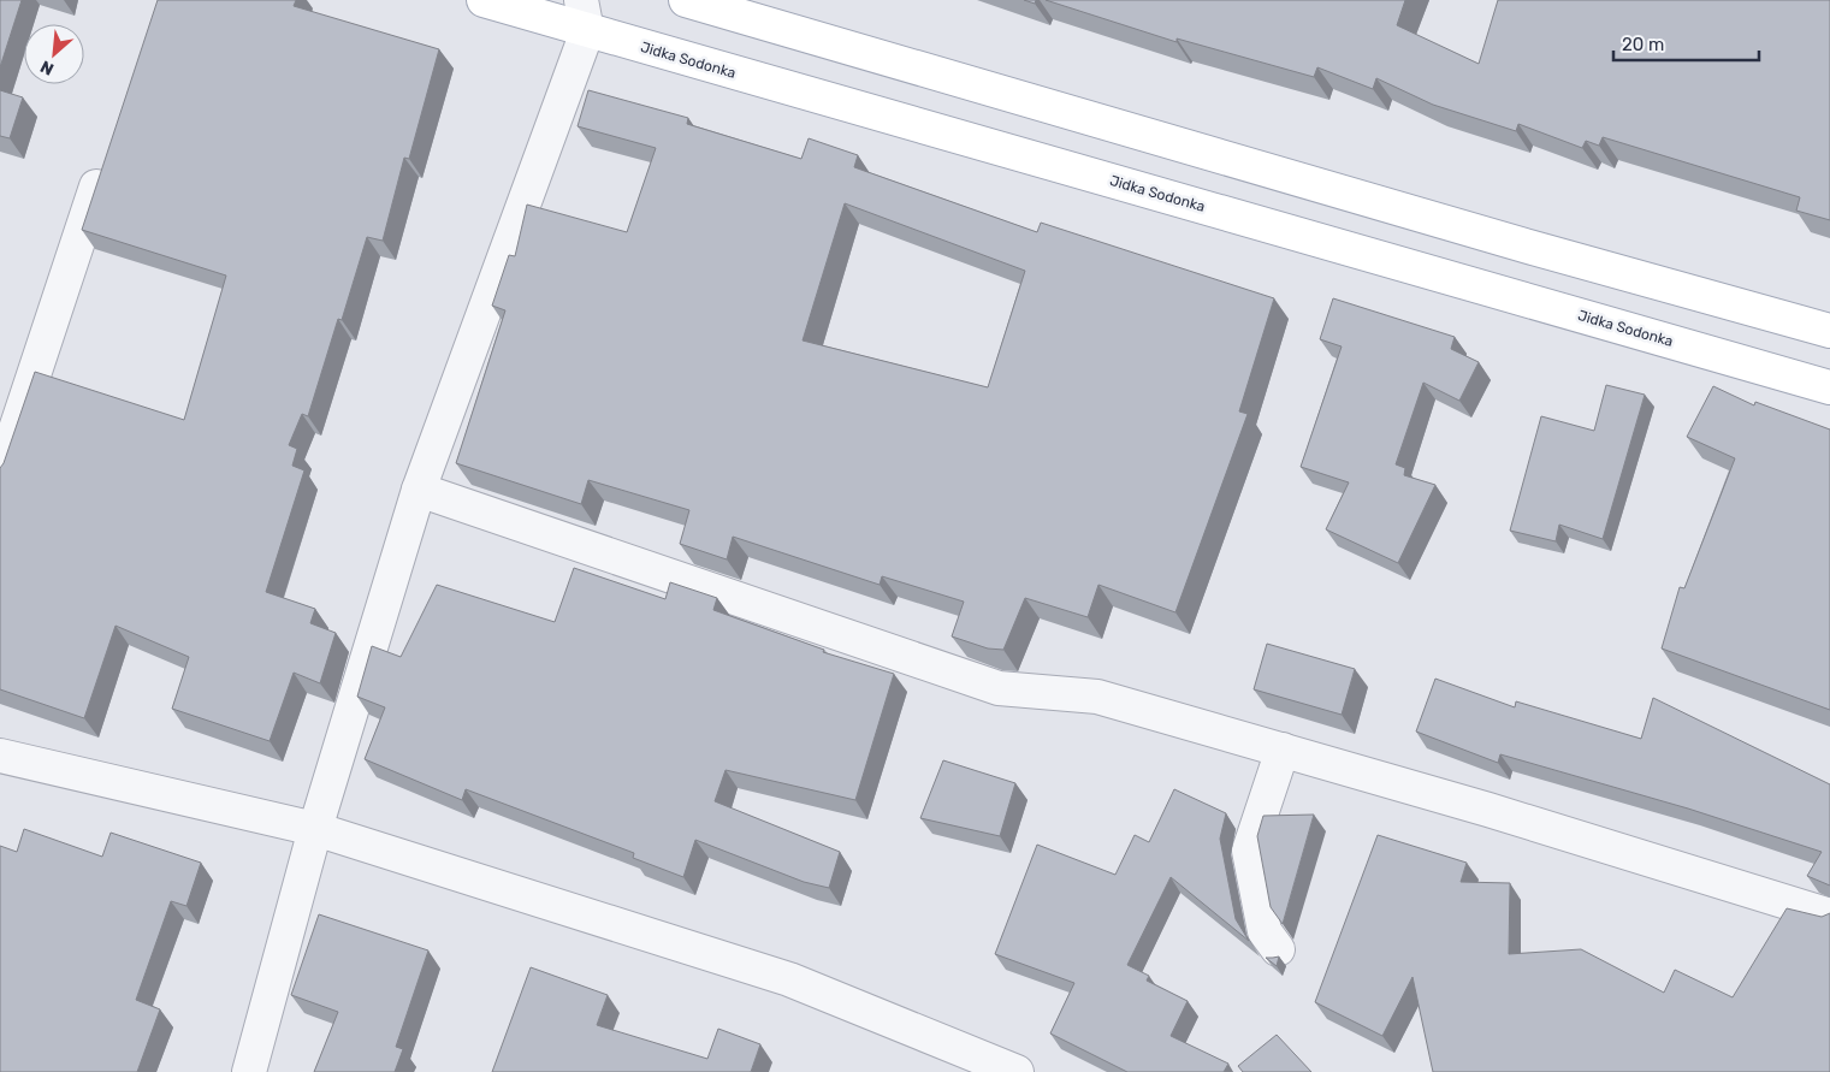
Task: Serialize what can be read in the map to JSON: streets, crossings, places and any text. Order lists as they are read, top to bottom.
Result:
{
  "streets": {
    "main road": ["Jidka Sodonka"]
  },
  "scale_bar": "20 m",
  "north": "bottom left"
}
